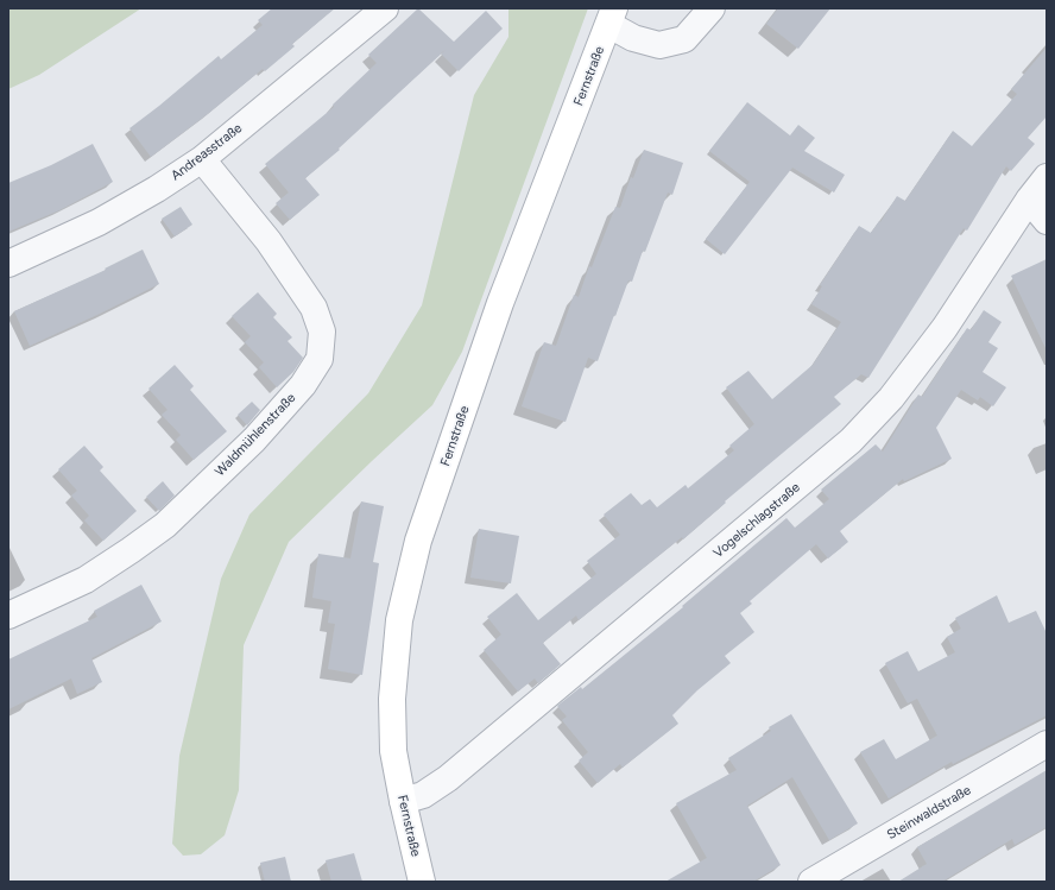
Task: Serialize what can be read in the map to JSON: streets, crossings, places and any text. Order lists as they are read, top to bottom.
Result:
{
  "streets": {
    "main road": ["Fernstraße"],
    "street": [
      "Andreasstraße",
      "Waldmühlenstraße",
      "Vogelschlagstraße",
      "Steinwaldstraße"
    ]
  },
  "crossings": [
    ["Fernstraße", "Vogelschlagstraße"],
    ["Andreasstraße", "Waldmühlenstraße"]
  ]
}
